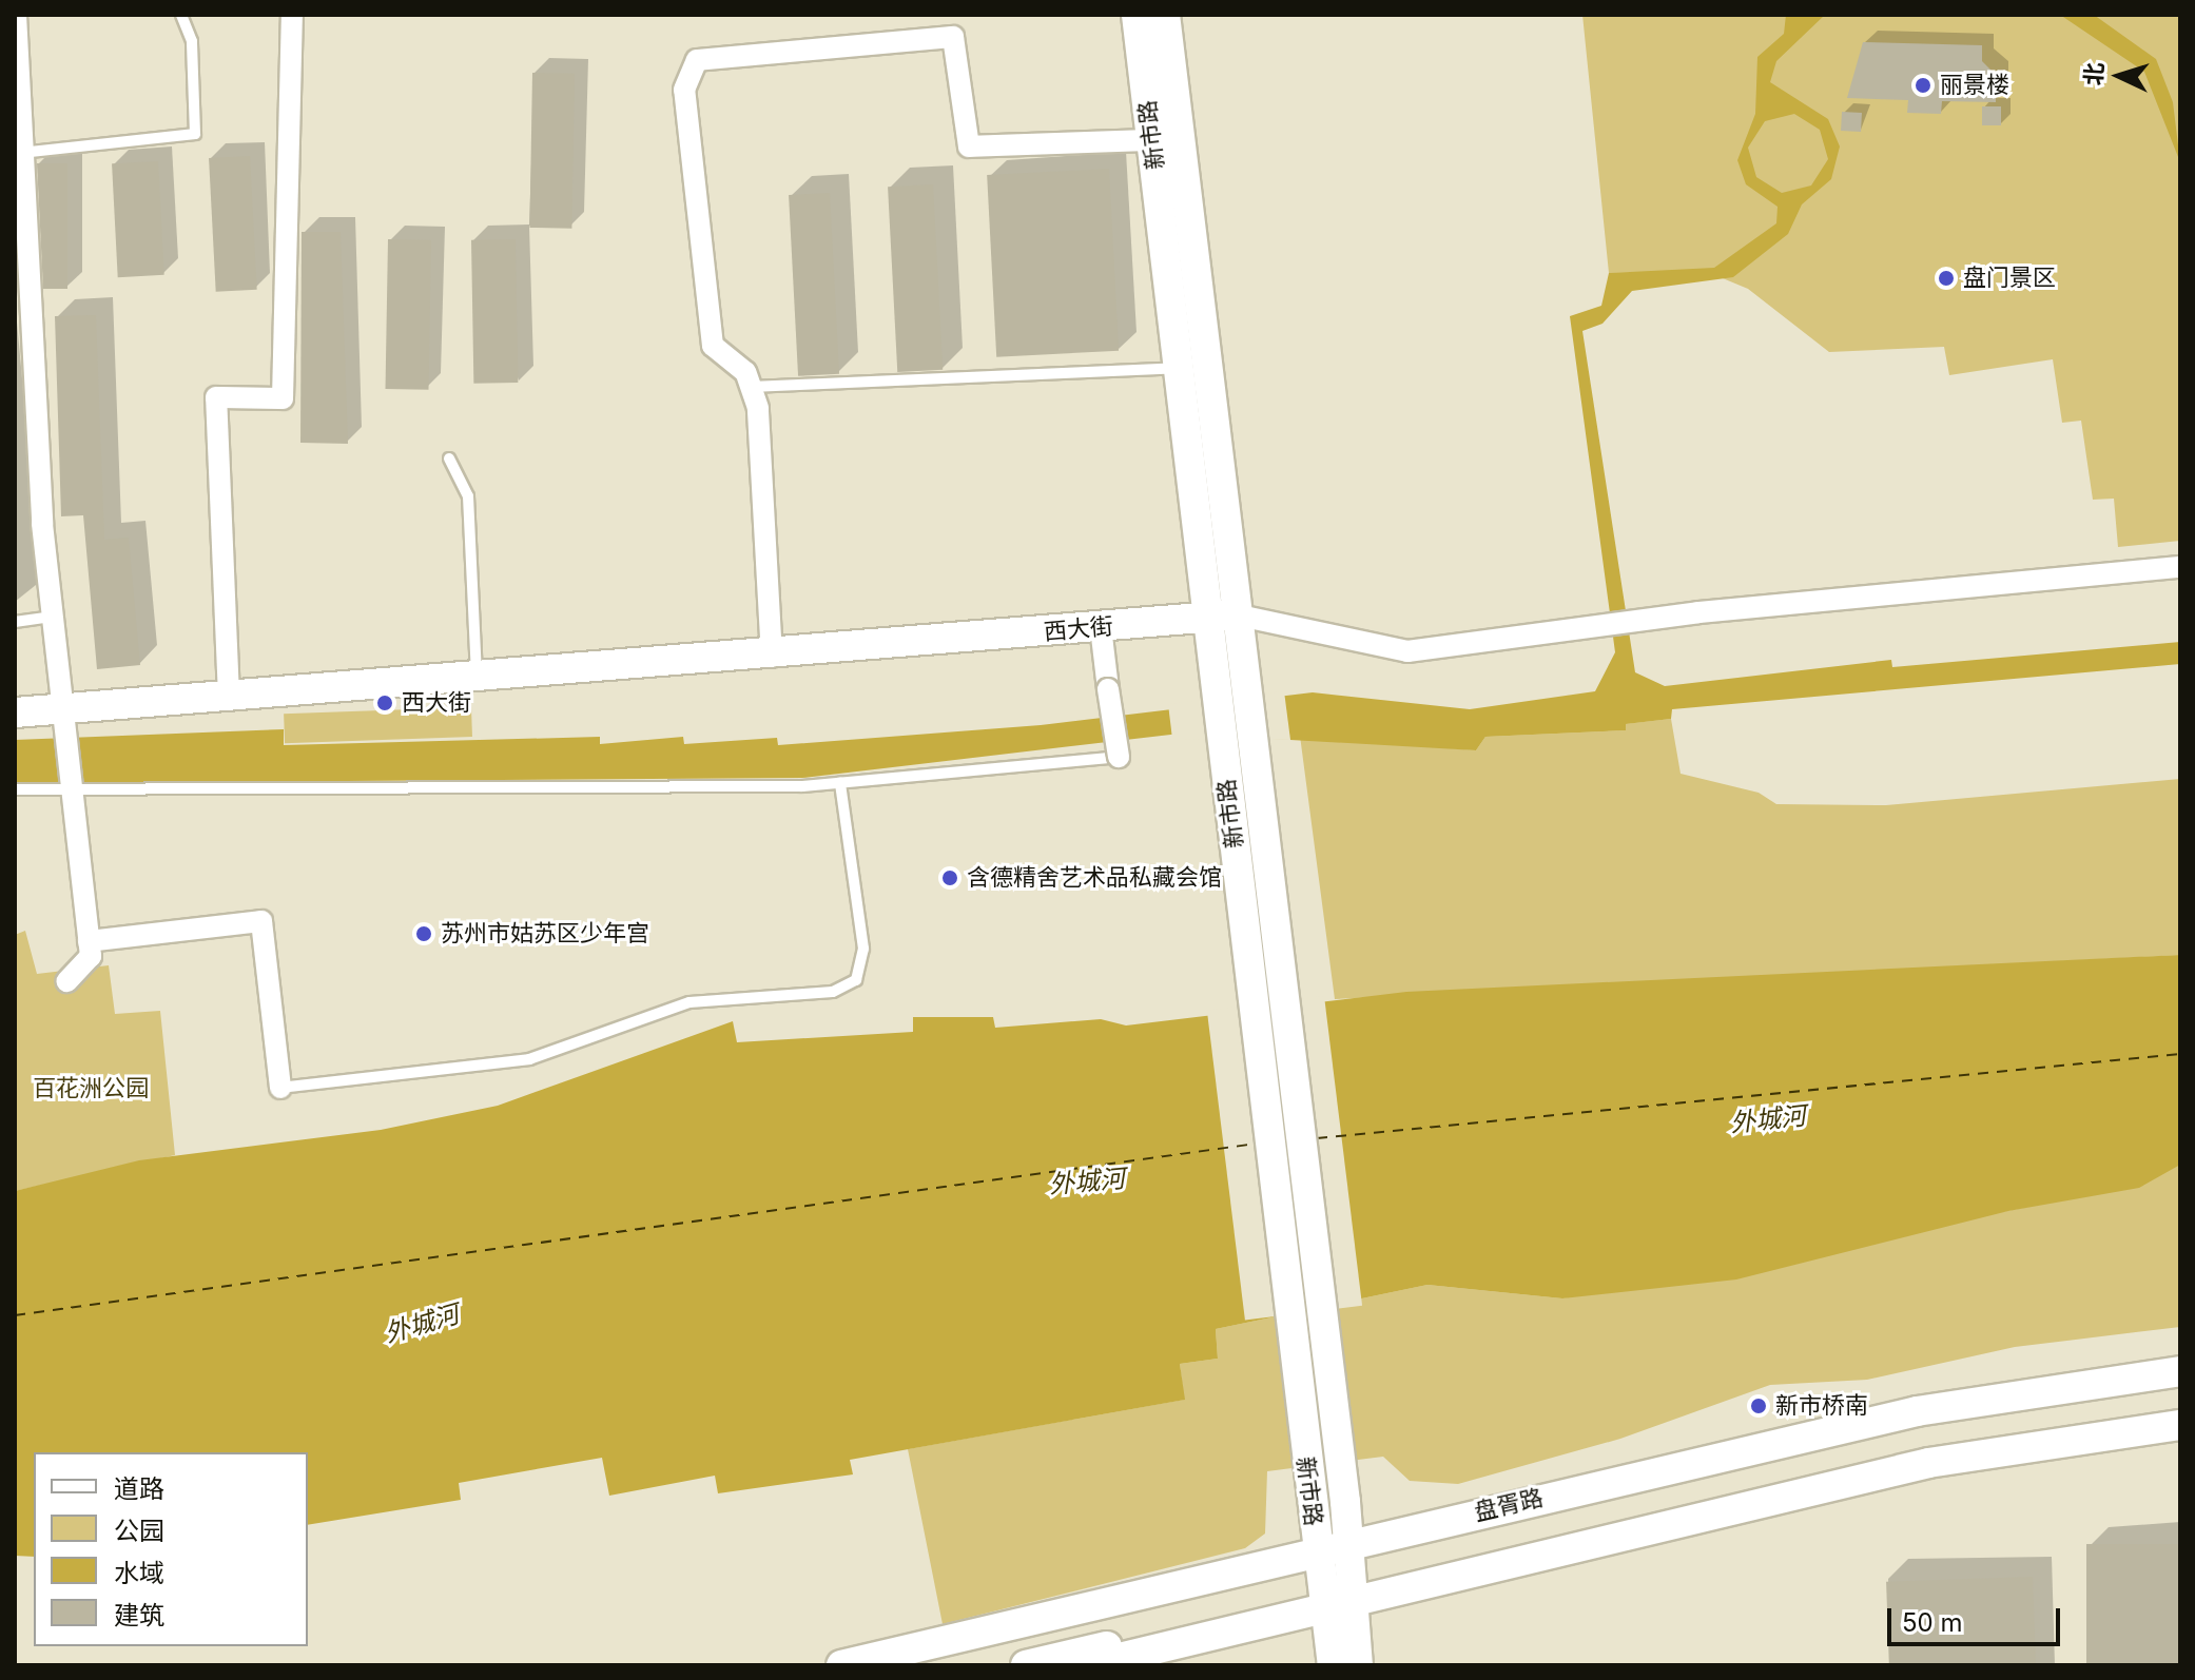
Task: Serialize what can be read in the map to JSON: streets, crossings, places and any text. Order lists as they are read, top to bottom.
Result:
{
  "streets": {
    "main road": ["新市路", "西大街", "盘胥路"]
  },
  "crossings": [
    ["新市路", "西大街"],
    ["新市路", "盘胥路"]
  ],
  "water": ["外城河"],
  "parks": ["百花洲公园"],
  "places": [
    "丽景楼",
    "盘门景区",
    "西大街",
    "含德精舍艺术品私藏会馆",
    "苏州市姑苏区少年宫",
    "新市桥南"
  ],
  "legend": [
    "道路",
    "公园",
    "水域",
    "建筑"
  ],
  "scale_bar": "50 m",
  "north": "left"
}
